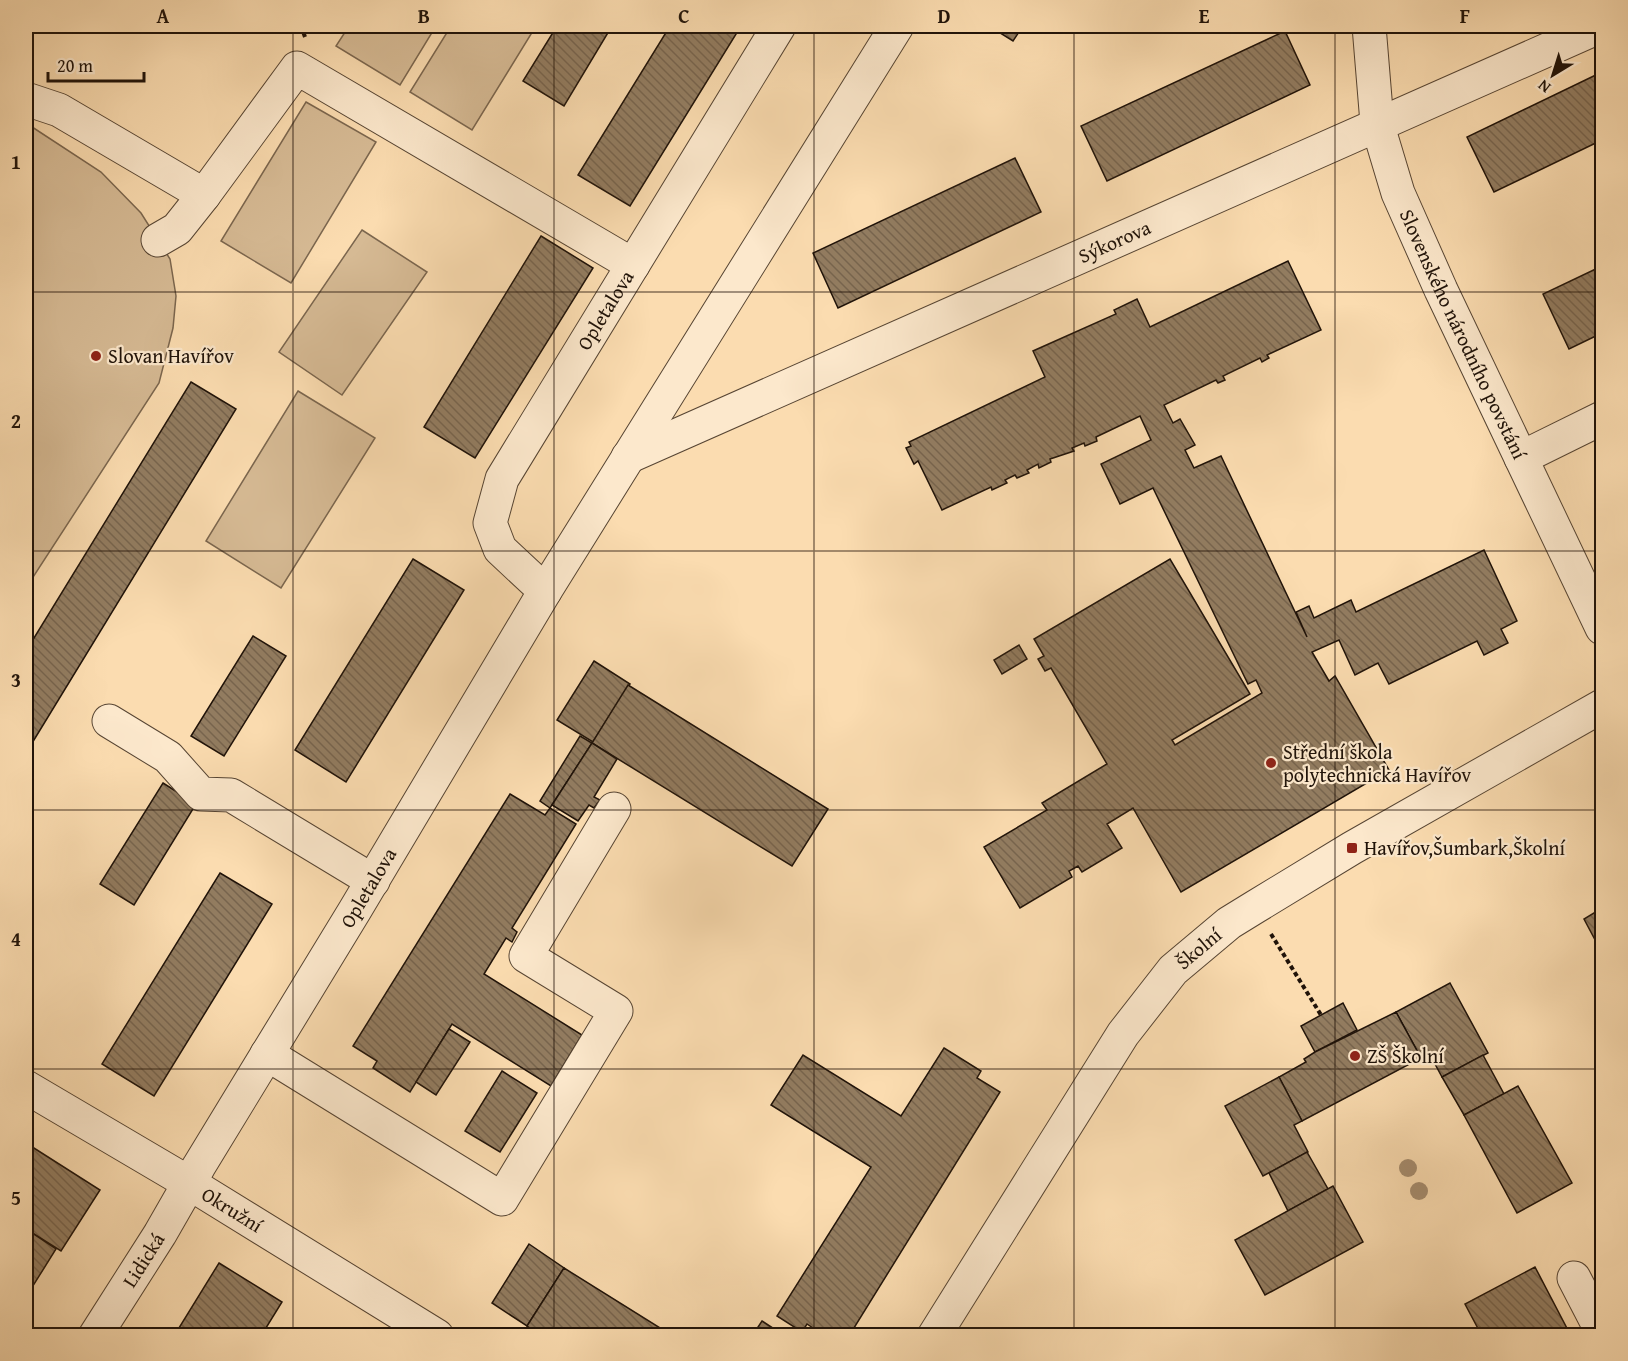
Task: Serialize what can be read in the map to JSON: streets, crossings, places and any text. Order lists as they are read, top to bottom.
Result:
{
  "streets": {
    "street": [
      "Sýkorova",
      "Opletalova",
      "Slovenského národního povstání",
      "Školní",
      "Okružní",
      "Lidická"
    ]
  },
  "crossings": [
    ["Sýkorova", "Opletalova"],
    ["Sýkorova", "Slovenského národního povstání"],
    ["Opletalova", "Okružní"],
    ["Opletalova", "Lidická"],
    ["Okružní", "Lidická"]
  ],
  "places": {
    "other": ["Slovan Havířov", "Střední škola polytechnická Havířov", "ZŠ Školní"],
    "transit": ["Havířov,Šumbark,Školní"]
  },
  "scale_bar": "20 m",
  "north": "bottom left",
  "grid": {
    "columns": [
      "A",
      "B",
      "C",
      "D",
      "E",
      "F"
    ],
    "rows": [
      "1",
      "2",
      "3",
      "4",
      "5"
    ]
  }
}
